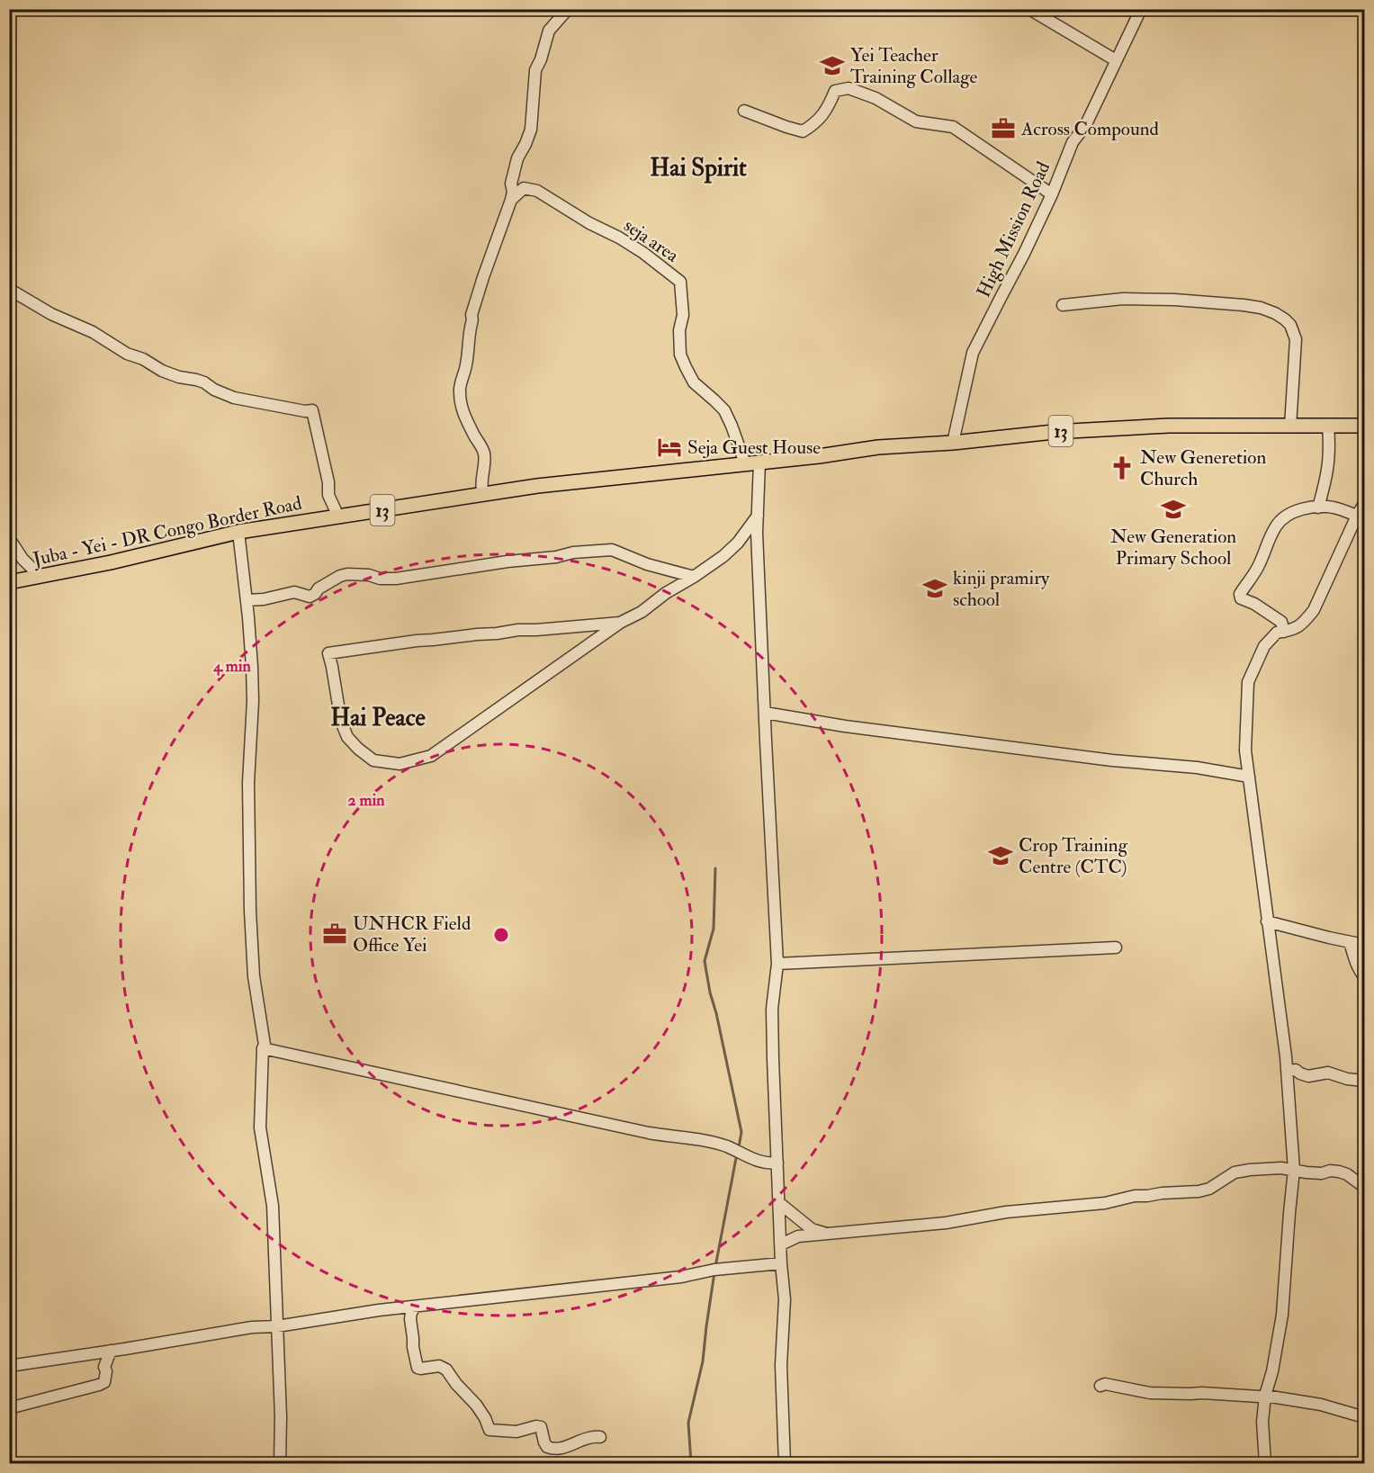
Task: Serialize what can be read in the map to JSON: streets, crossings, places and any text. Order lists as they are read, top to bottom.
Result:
{
  "streets": {
    "main road": ["13", "Juba - Yei - DR Congo Border Road"],
    "street": ["High Mission Road", "seja area"]
  },
  "crossings": [
    ["High Mission Road", "Juba - Yei - DR Congo Border Road"],
    ["seja area", "Juba - Yei - DR Congo Border Road"]
  ],
  "districts": ["Hai Spirit", "Hai Peace"],
  "places": {
    "school or university": [
      "Yei Teacher Training Collage",
      "New Generation Primary School",
      "kinji pramiry school",
      "Crop Training Centre (CTC)"
    ],
    "office": ["Across Compound", "UNHCR Field Office Yei"],
    "hotel": ["Seja Guest House"],
    "church": ["New Generetion Church"]
  },
  "rings": ["4 min", "2 min"]
}
